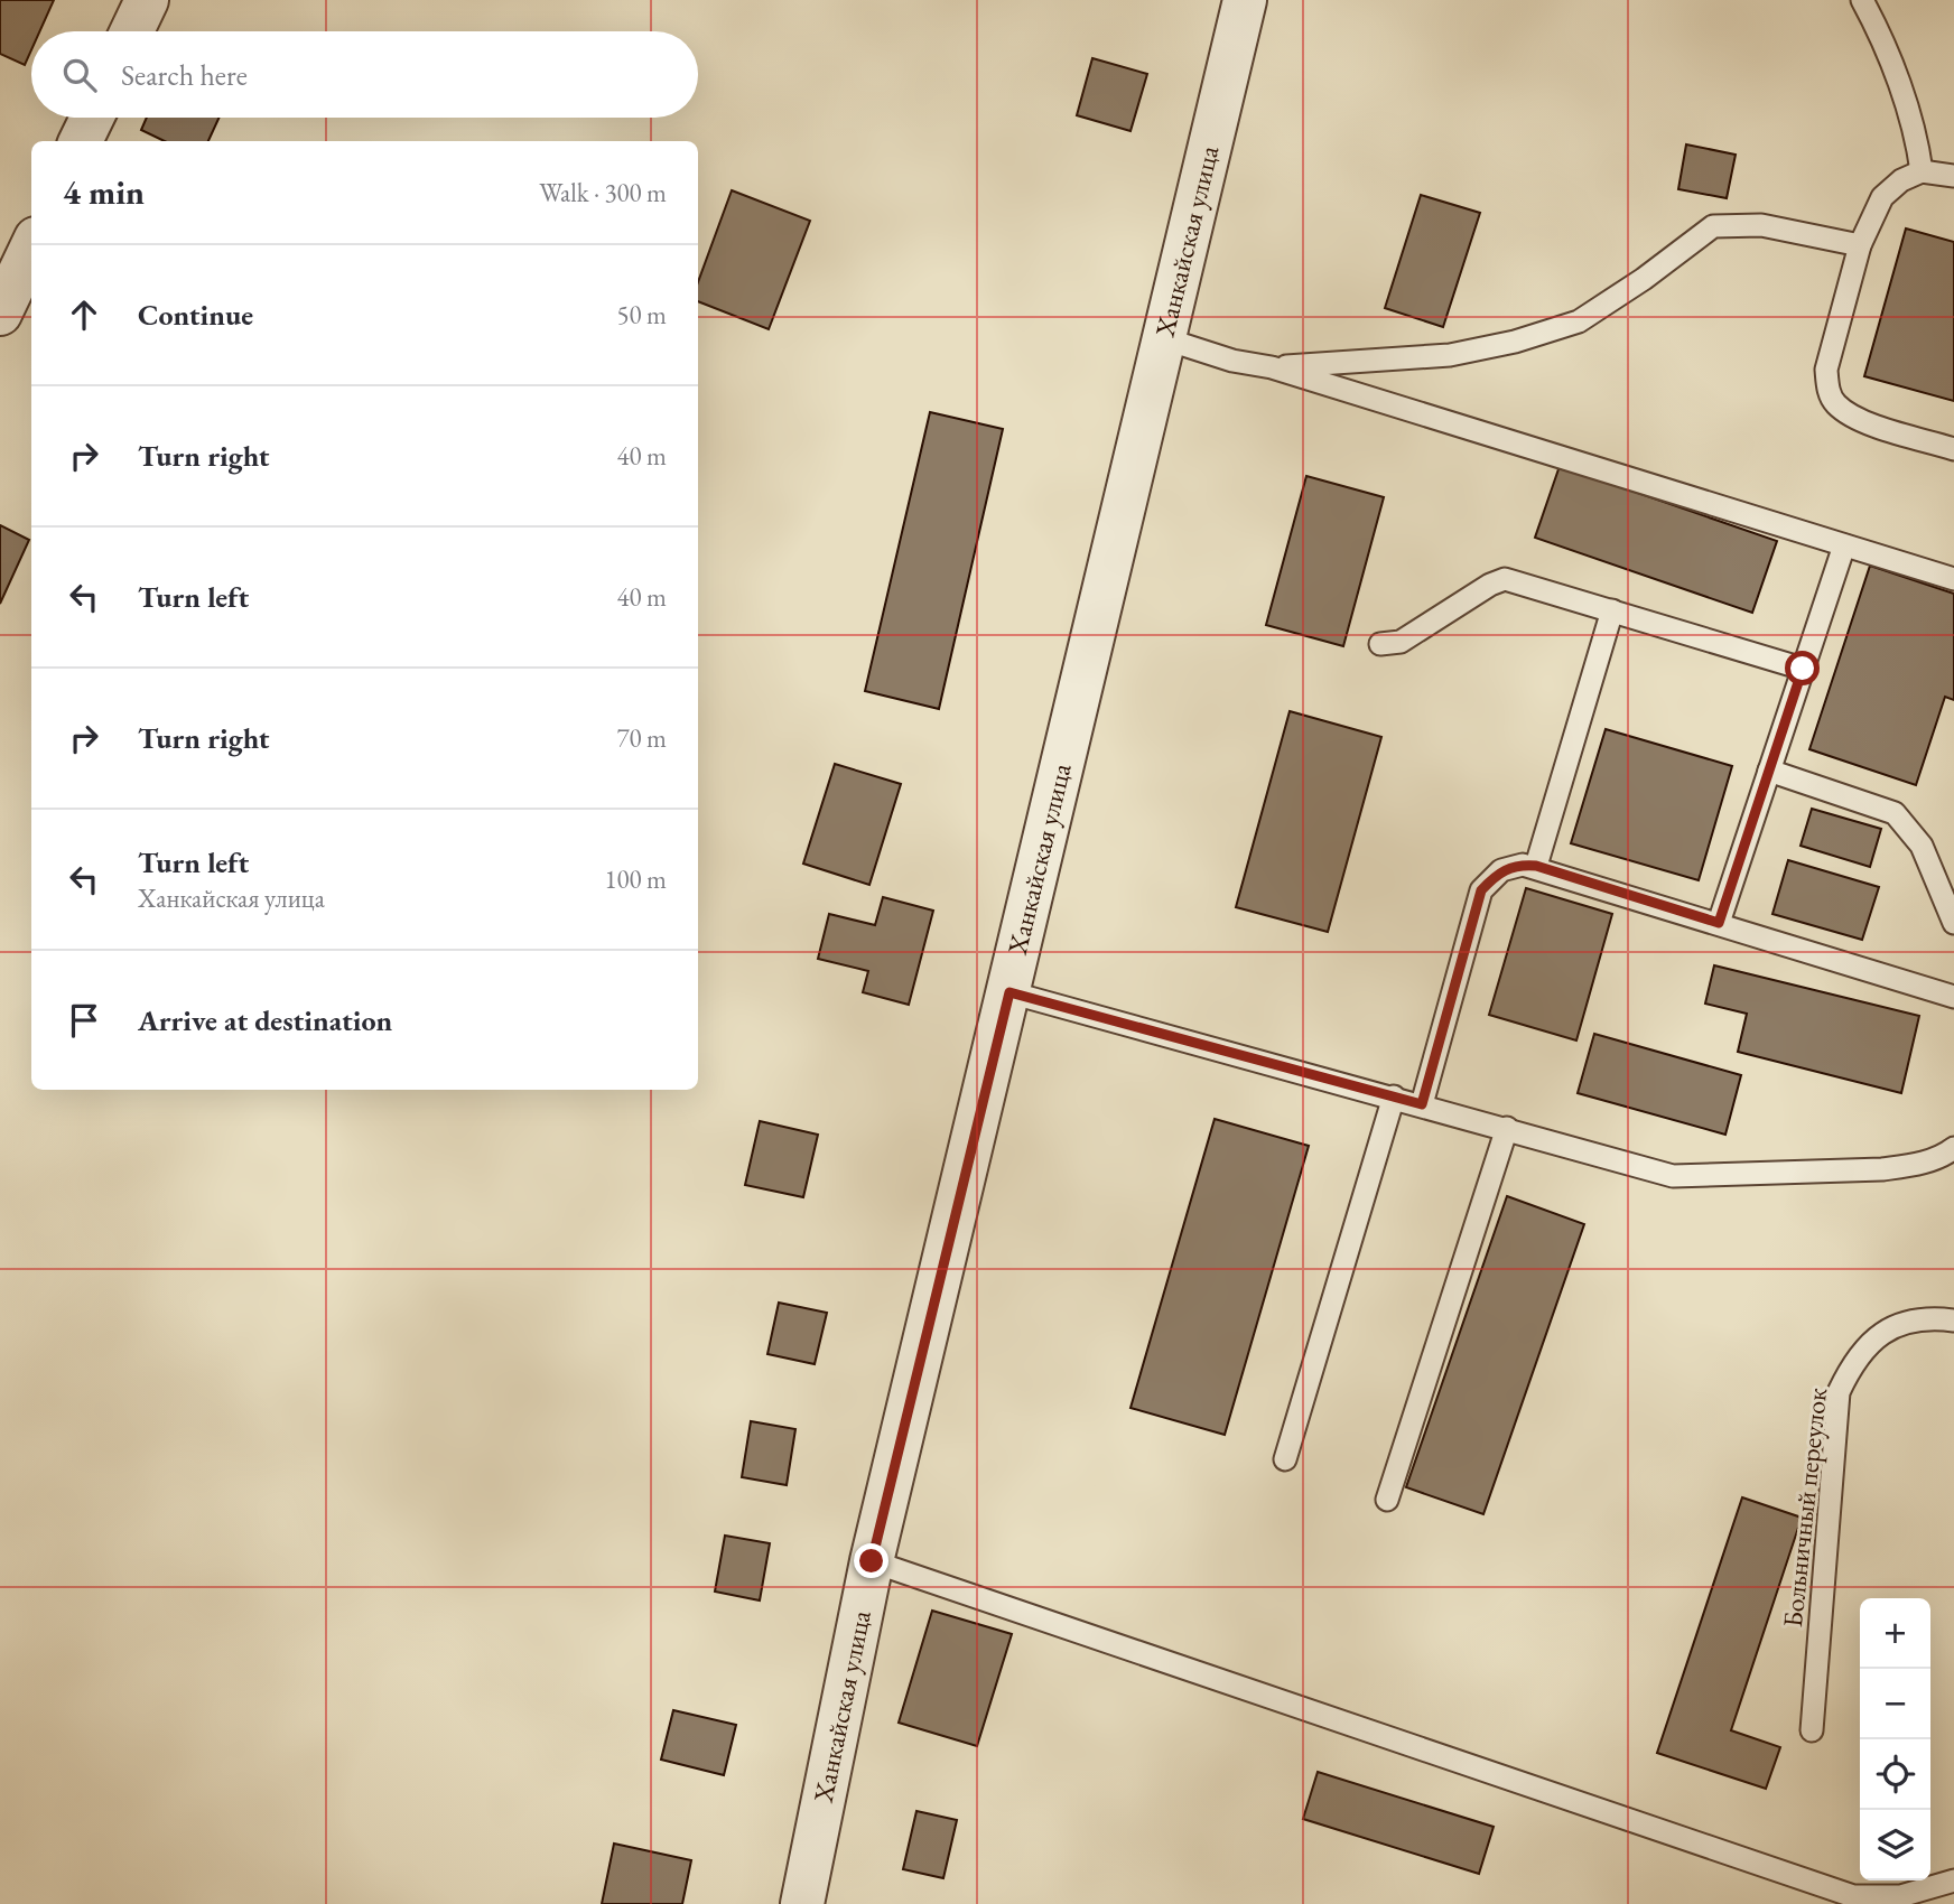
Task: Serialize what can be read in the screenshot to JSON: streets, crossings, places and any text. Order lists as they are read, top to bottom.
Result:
{
  "streets": {
    "street": ["Ханкайская улица"],
    "lane": ["Больничный переулок"]
  },
  "page": {
    "search": "Search here",
    "heading": ["4 min", "Walk · 300 m"],
    "list": [
      ["Continue", "50 m"],
      ["Turn right", "40 m"],
      ["Turn left", "40 m"],
      ["Turn right", "70 m"],
      ["Turn left", "Ханкайская улица", "100 m"],
      "Arrive at destination"
    ],
    "map_buttons": ["+", "−"]
  }
}
